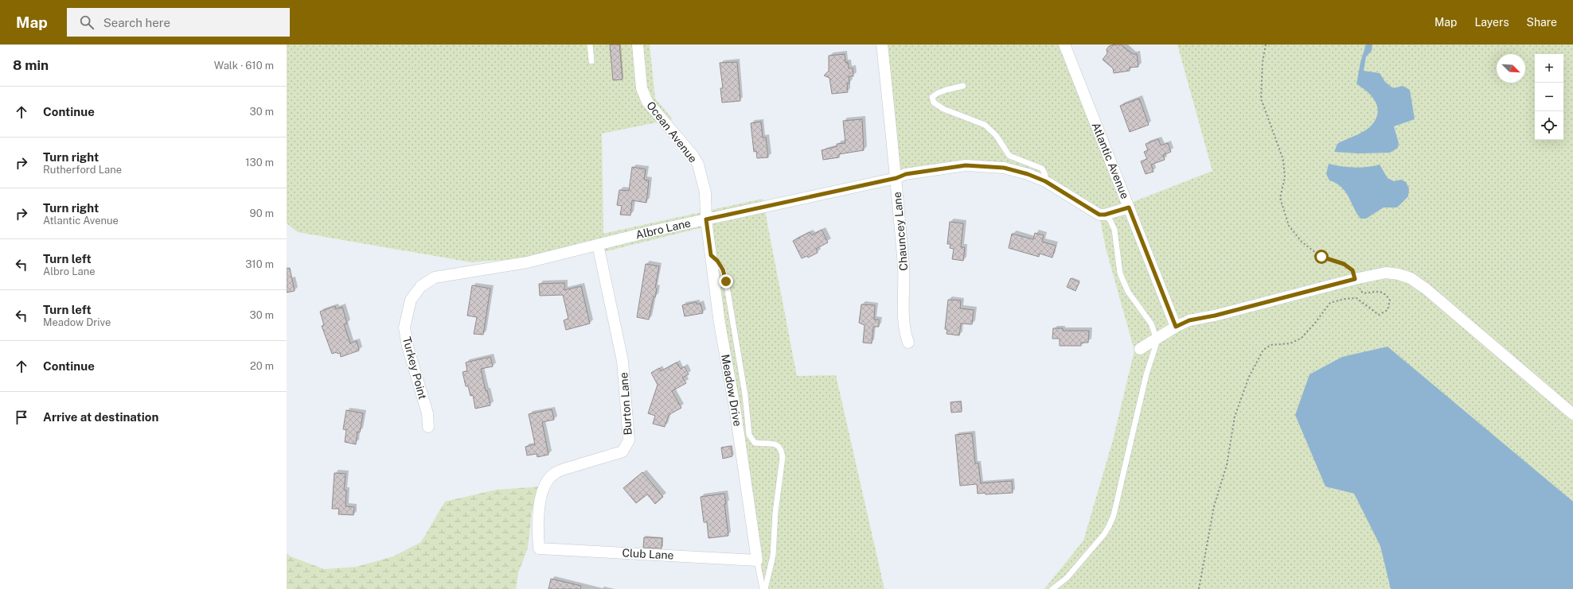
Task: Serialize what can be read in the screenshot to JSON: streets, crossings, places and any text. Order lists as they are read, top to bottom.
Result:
{
  "streets": {
    "street": [
      "Ocean Avenue",
      "Atlantic Avenue",
      "Albro Lane",
      "Chauncey Lane",
      "Turkey Point",
      "Meadow Drive",
      "Burton Lane",
      "Club Lane"
    ]
  },
  "crossings": [
    ["Ocean Avenue", "Albro Lane"],
    ["Ocean Avenue", "Meadow Drive"],
    ["Albro Lane", "Chauncey Lane"],
    ["Albro Lane", "Turkey Point"],
    ["Albro Lane", "Meadow Drive"],
    ["Albro Lane", "Burton Lane"],
    ["Meadow Drive", "Club Lane"],
    ["Burton Lane", "Club Lane"]
  ],
  "north": "bottom right",
  "page": {
    "header": "Map",
    "search": "Search here",
    "nav": ["Map", "Layers", "Share"],
    "heading": ["8 min", "Walk · 610 m"],
    "map_buttons": ["+", "−"],
    "list": [
      ["Continue", "30 m"],
      ["Turn right", "Rutherford Lane", "130 m"],
      ["Turn right", "Atlantic Avenue", "90 m"],
      ["Turn left", "Albro Lane", "310 m"],
      ["Turn left", "Meadow Drive", "30 m"],
      ["Continue", "20 m"],
      "Arrive at destination"
    ]
  }
}
